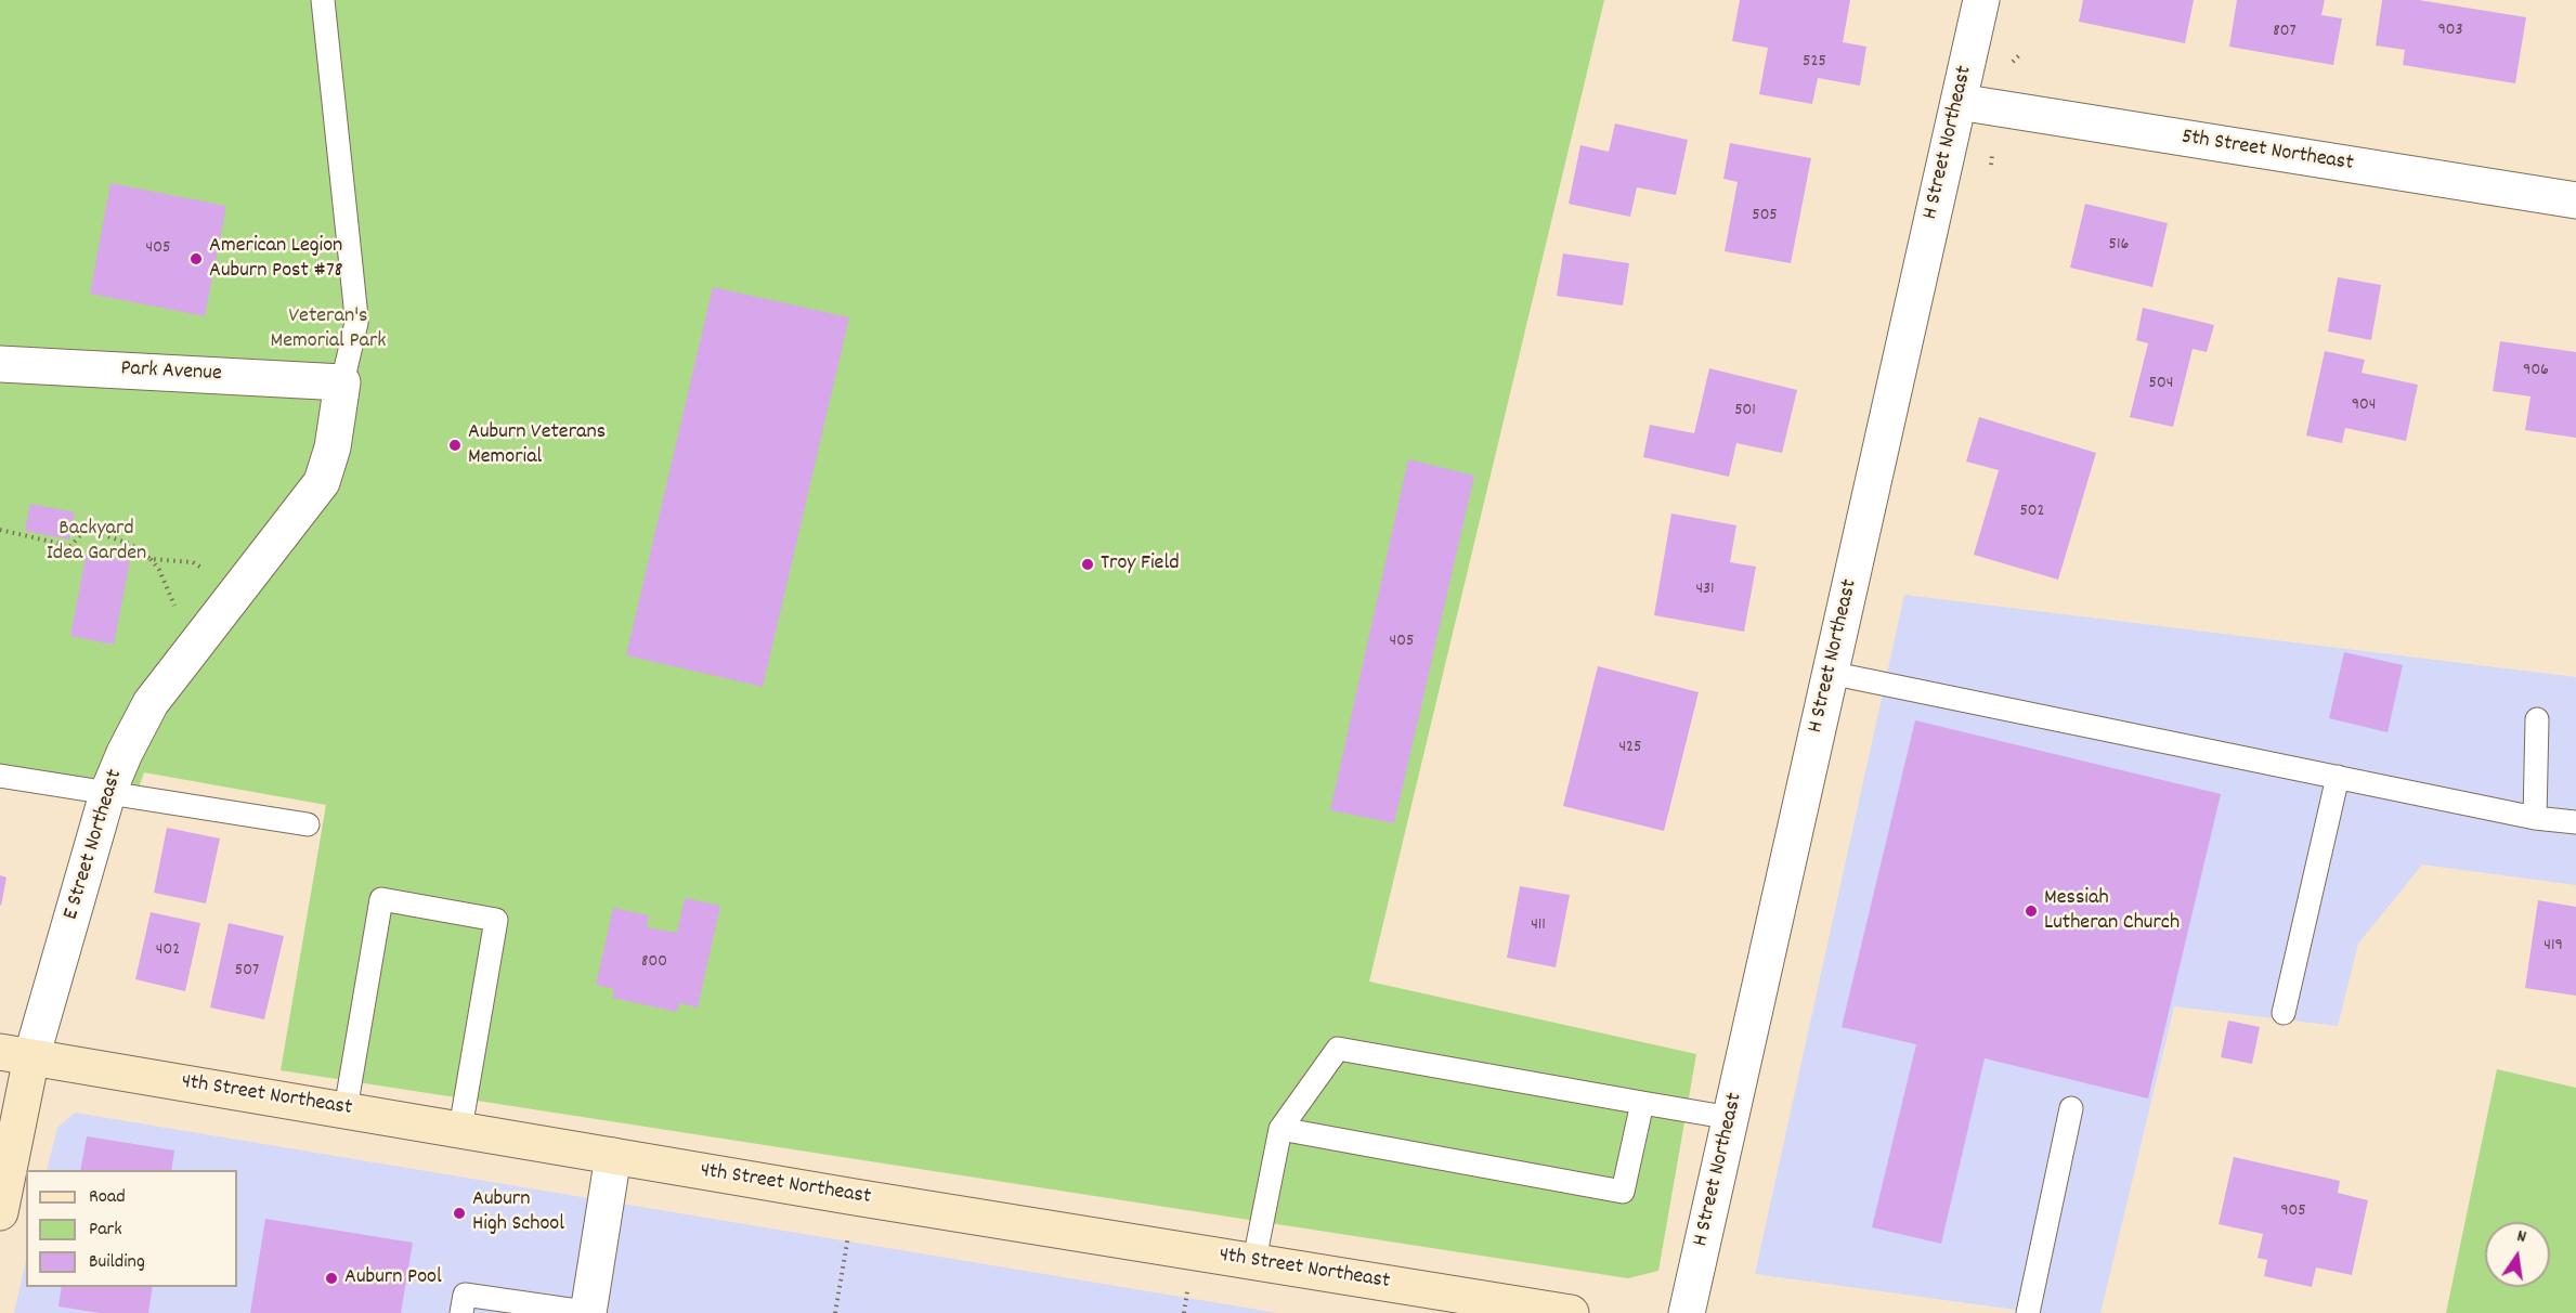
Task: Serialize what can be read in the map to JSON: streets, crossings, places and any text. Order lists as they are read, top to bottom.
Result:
{
  "streets": {
    "street": [
      "H Street Northeast",
      "5th Street Northeast",
      "Park Avenue",
      "E Street Northeast",
      "4th Street Northeast"
    ]
  },
  "crossings": [
    ["H Street Northeast", "5th Street Northeast"],
    ["Park Avenue", "E Street Northeast"],
    ["E Street Northeast", "4th Street Northeast"]
  ],
  "parks": ["Veteran's Memorial Park", "Backyard Idea Garden"],
  "places": [
    "American Legion Auburn Post #78",
    "Auburn Veterans Memorial",
    "Troy Field",
    "Messiah Lutheran Church",
    "Auburn High School",
    "Auburn Pool"
  ],
  "house_numbers": [
    "903",
    "807",
    "525",
    "505",
    "516",
    "405",
    "906",
    "504",
    "904",
    "501",
    "502",
    "431",
    "405",
    "425",
    "411",
    "419",
    "402",
    "800",
    "507",
    "905"
  ],
  "legend": ["Road", "Park", "Building"],
  "north": "top"
}
